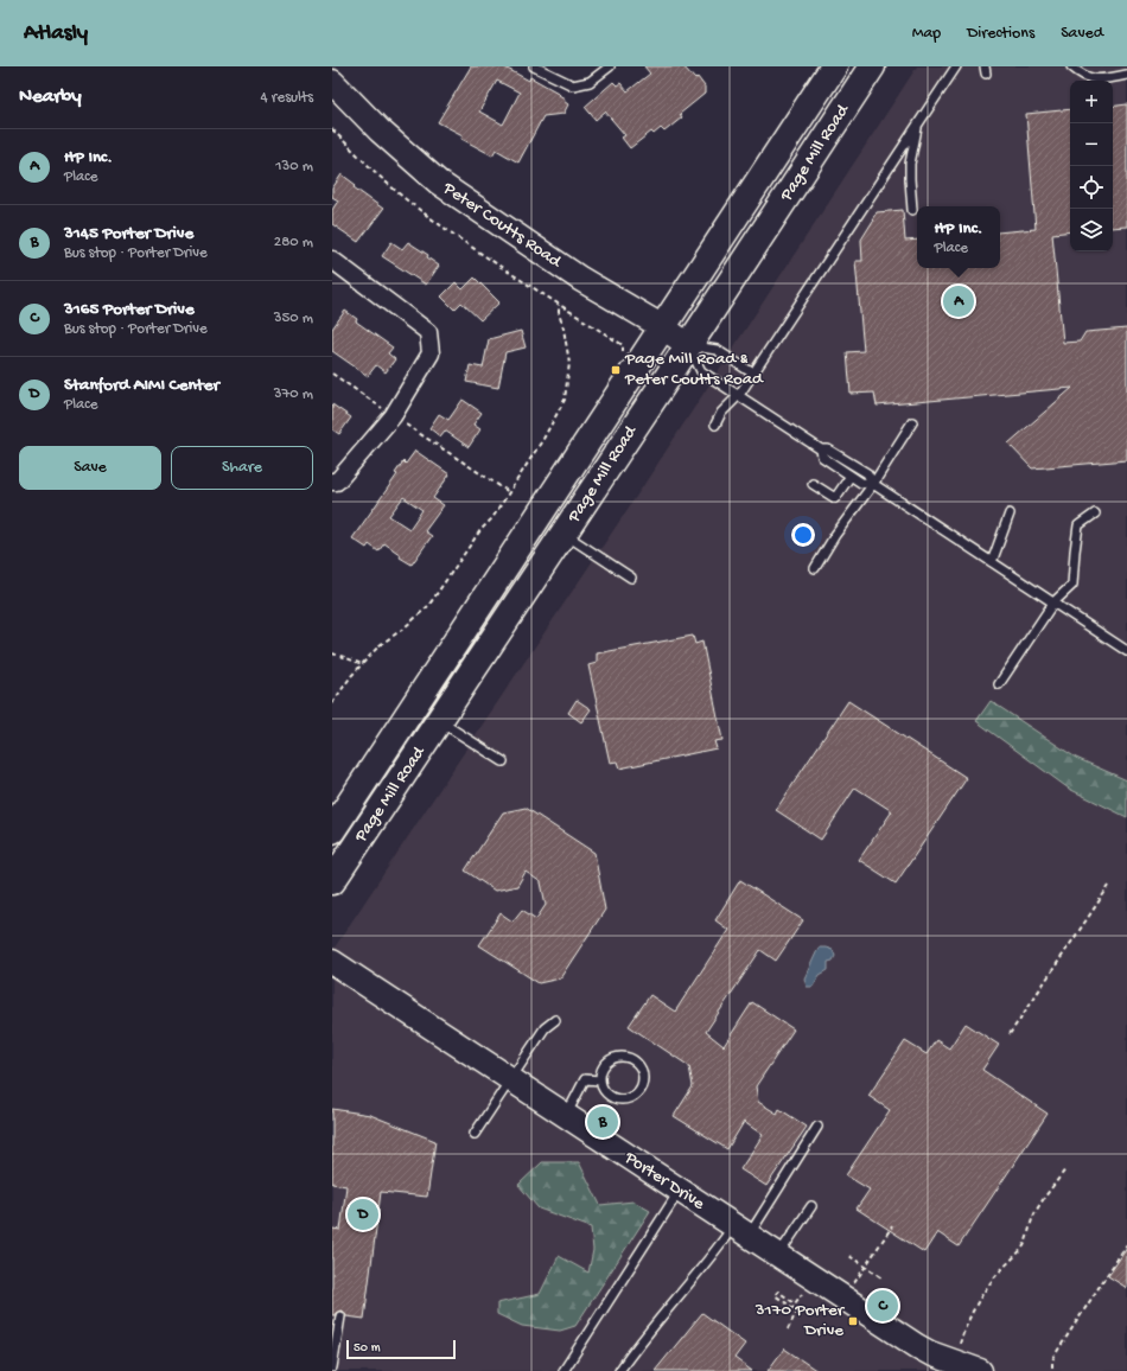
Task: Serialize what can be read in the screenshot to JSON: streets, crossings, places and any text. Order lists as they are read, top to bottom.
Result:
{
  "streets": {
    "main road": ["Page Mill Road"],
    "street": ["Peter Coutts Road", "Porter Drive"]
  },
  "crossings": [
    ["Page Mill Road", "Peter Coutts Road"]
  ],
  "places": {
    "transit": ["Page Mill Road & Peter Coutts Road", "3170 Porter Drive"]
  },
  "scale_bar": "50 m",
  "page": {
    "header": "Atlasly",
    "nav": ["Map", "Directions", "Saved"],
    "heading": ["Nearby", "4 results"],
    "map_buttons": ["+", "−"],
    "list": [
      {
        "mark": "A",
        "name": "HP Inc.",
        "note": "Place",
        "value": "130 m"
      },
      {
        "mark": "B",
        "name": "3145 Porter Drive",
        "note": "Bus stop · Porter Drive",
        "value": "280 m"
      },
      {
        "mark": "C",
        "name": "3165 Porter Drive",
        "note": "Bus stop · Porter Drive",
        "value": "350 m"
      },
      {
        "mark": "D",
        "name": "Stanford AIMI Center",
        "note": "Place",
        "value": "370 m"
      }
    ],
    "popup": ["HP Inc.", "Place"],
    "pins": [
      "A",
      "B",
      "D",
      "C"
    ],
    "buttons": ["Save", "Share"],
    "scale": "50 m"
  }
}
